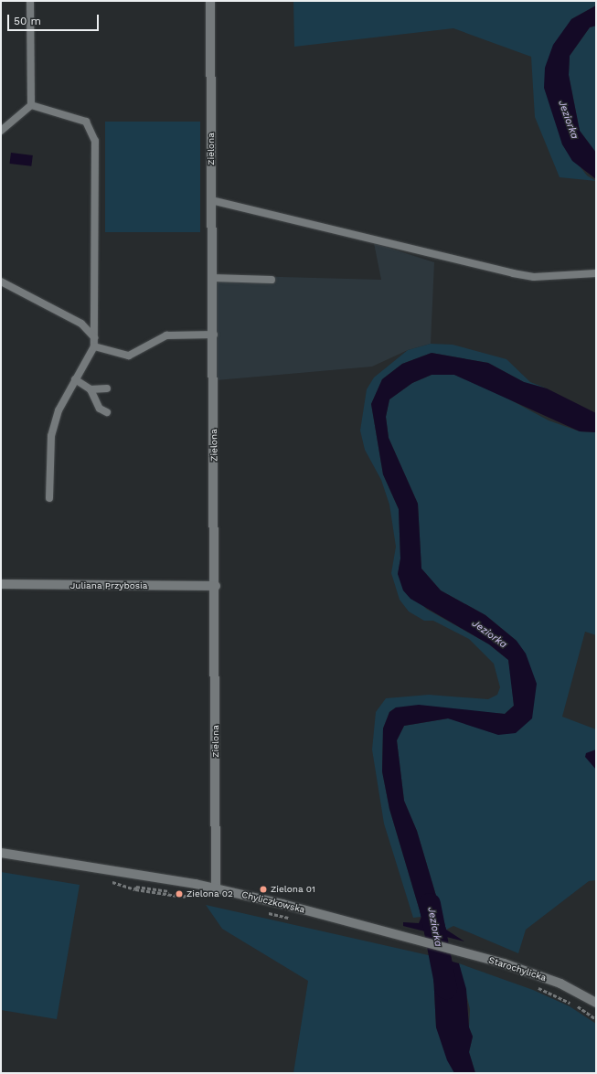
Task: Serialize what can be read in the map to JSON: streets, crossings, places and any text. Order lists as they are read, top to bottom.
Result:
{
  "streets": {
    "street": [
      "Zielona",
      "Juliana Przybosia",
      "Chyliczkowska",
      "Starochylicka"
    ]
  },
  "crossings": [
    ["Zielona", "Juliana Przybosia"],
    ["Zielona", "Chyliczkowska"],
    ["Chyliczkowska", "Starochylicka"]
  ],
  "water": ["Jeziorka"],
  "places": ["Zielona 01", "Zielona 02"],
  "scale_bar": "50 m"
}
